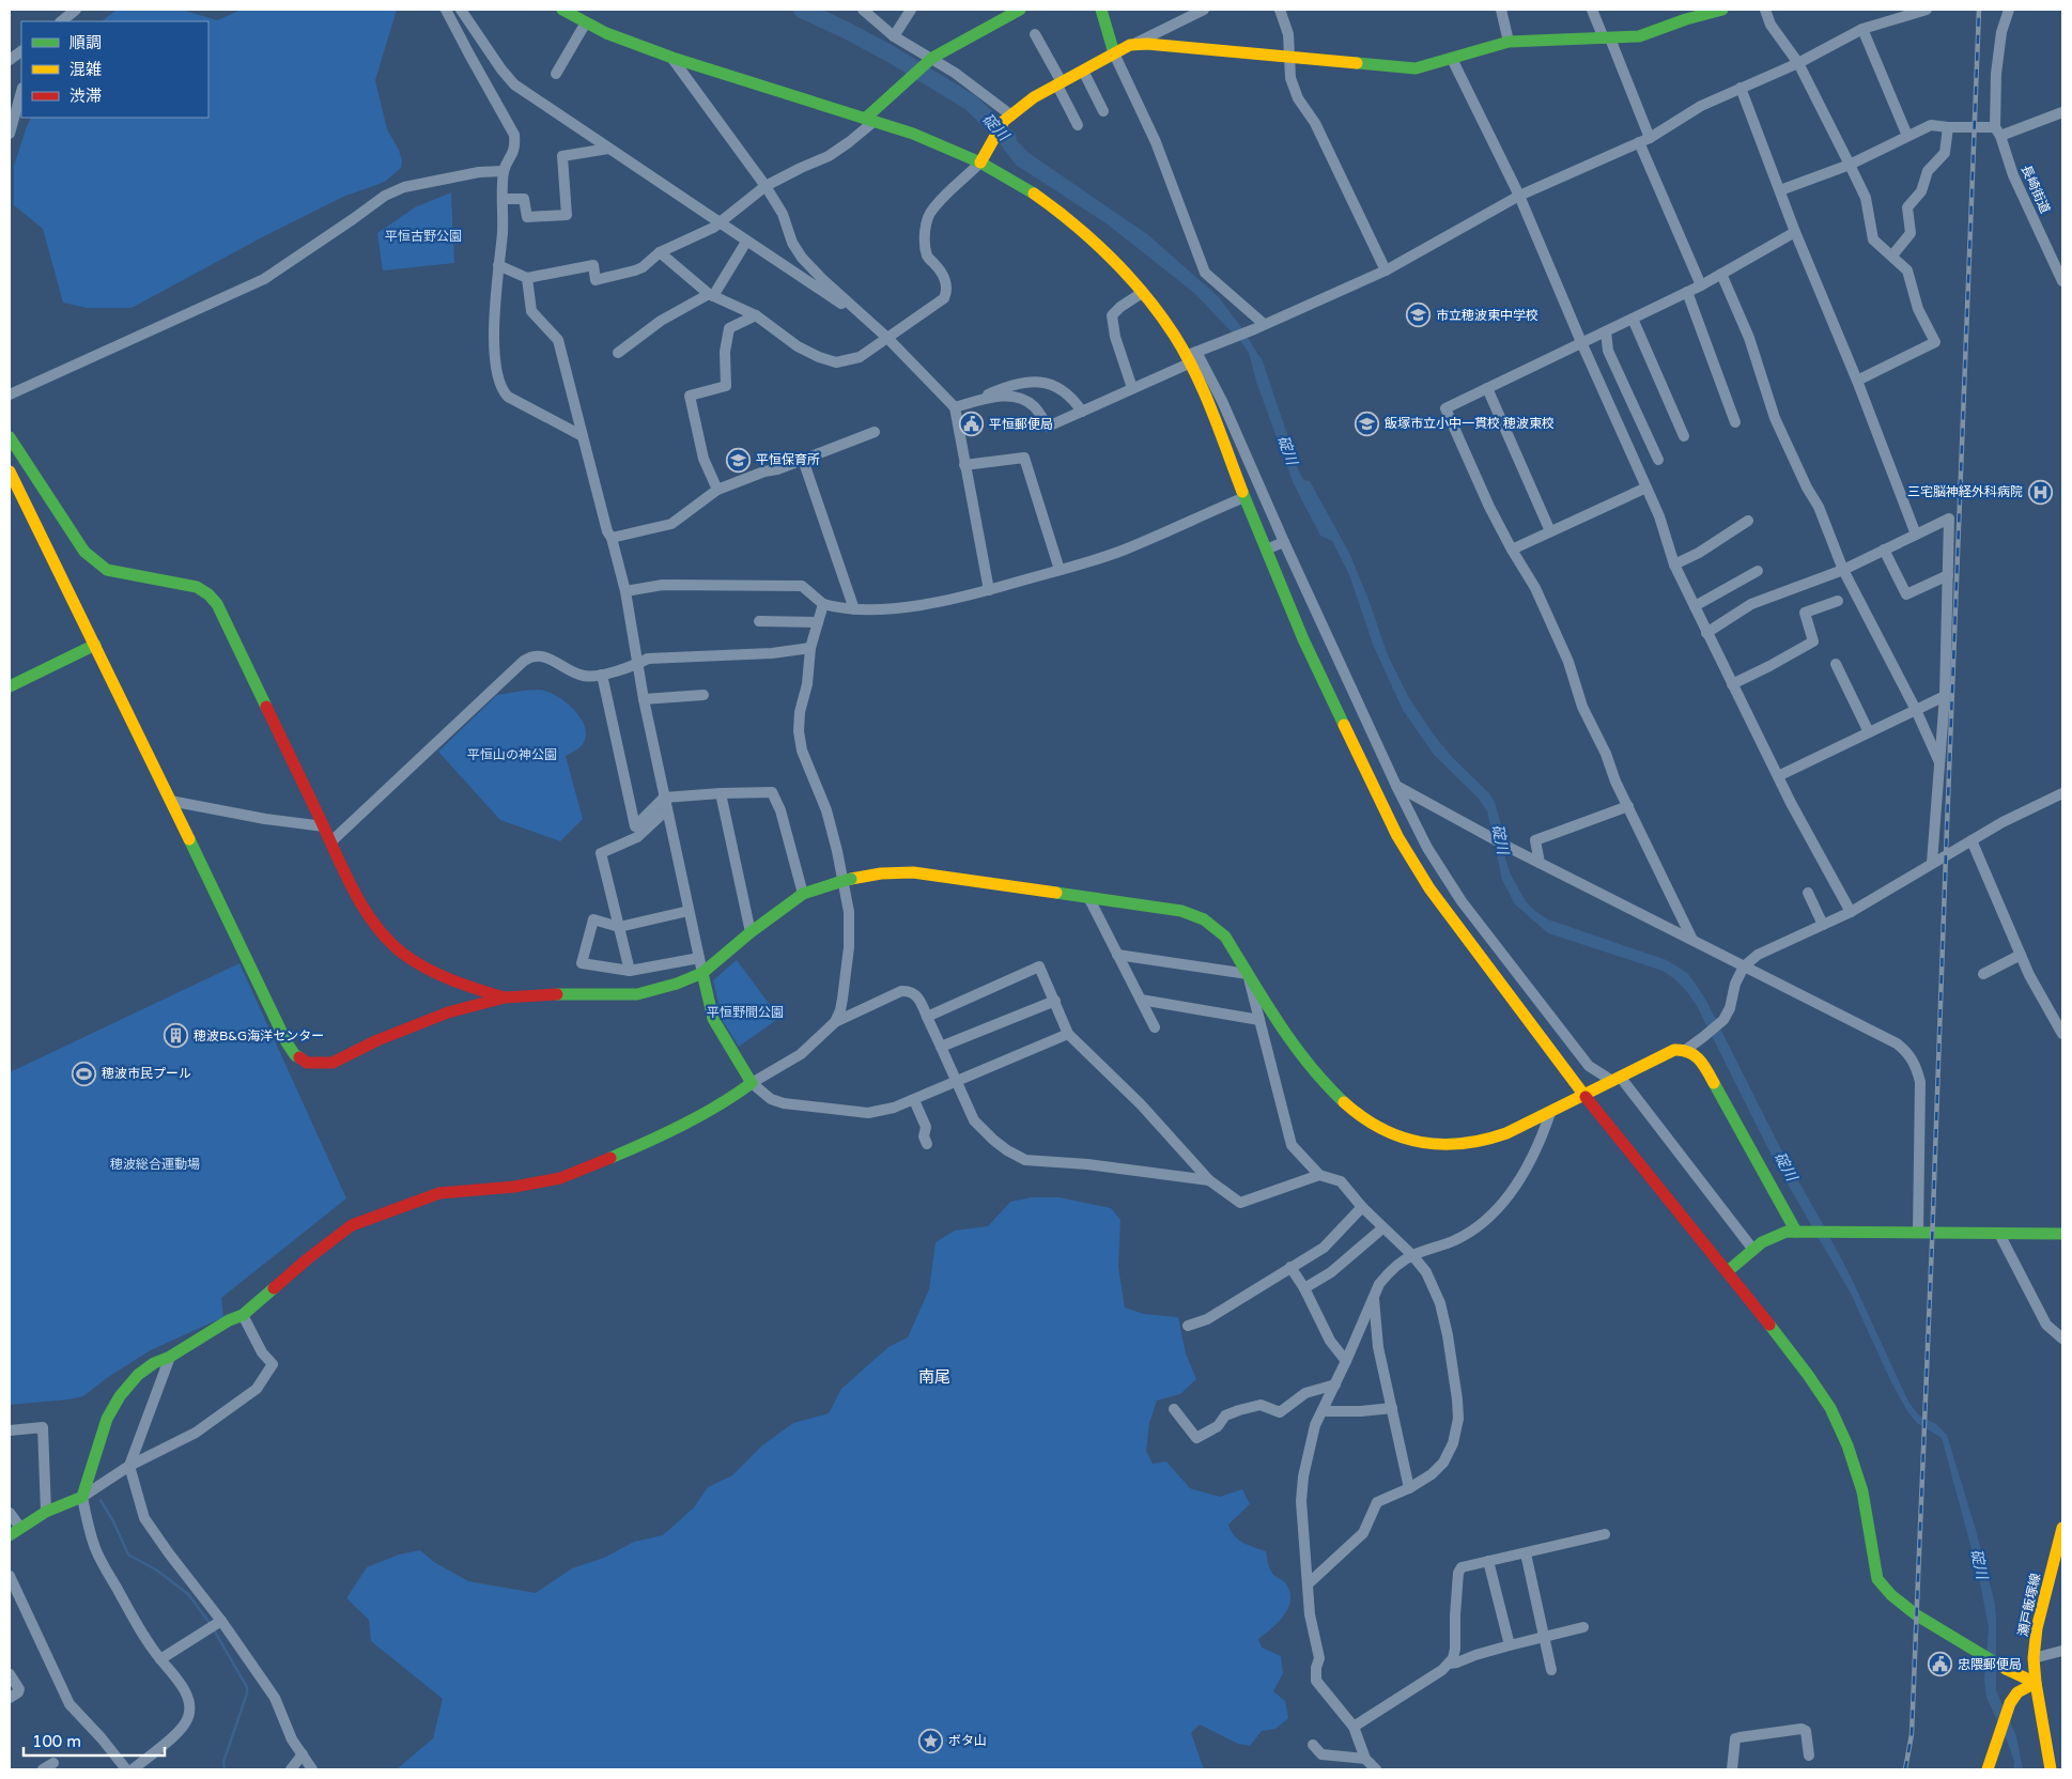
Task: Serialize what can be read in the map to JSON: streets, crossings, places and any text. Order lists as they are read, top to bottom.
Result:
{
  "streets": {
    "street": ["長崎街道", "瀬戸飯塚線"]
  },
  "districts": ["南尾"],
  "water": ["碇川"],
  "parks": [
    "平恒古野公園",
    "平恒山の神公園",
    "平恒野間公園",
    "穂波総合運動場"
  ],
  "places": {
    "school or university": ["市立穂波東中学校", "飯塚市立小中一貫校 穂波東校", "平恒保育所"],
    "public building": ["平恒郵便局", "忠隈郵便局"],
    "hospital": ["三宅脳神経外科病院"],
    "building": ["穂波B&G海洋センター"],
    "sports": ["穂波市民プール"],
    "place": ["ボタ山"]
  },
  "legend": ["順調", "混雑", "渋滞"],
  "scale_bar": "100 m"
}
